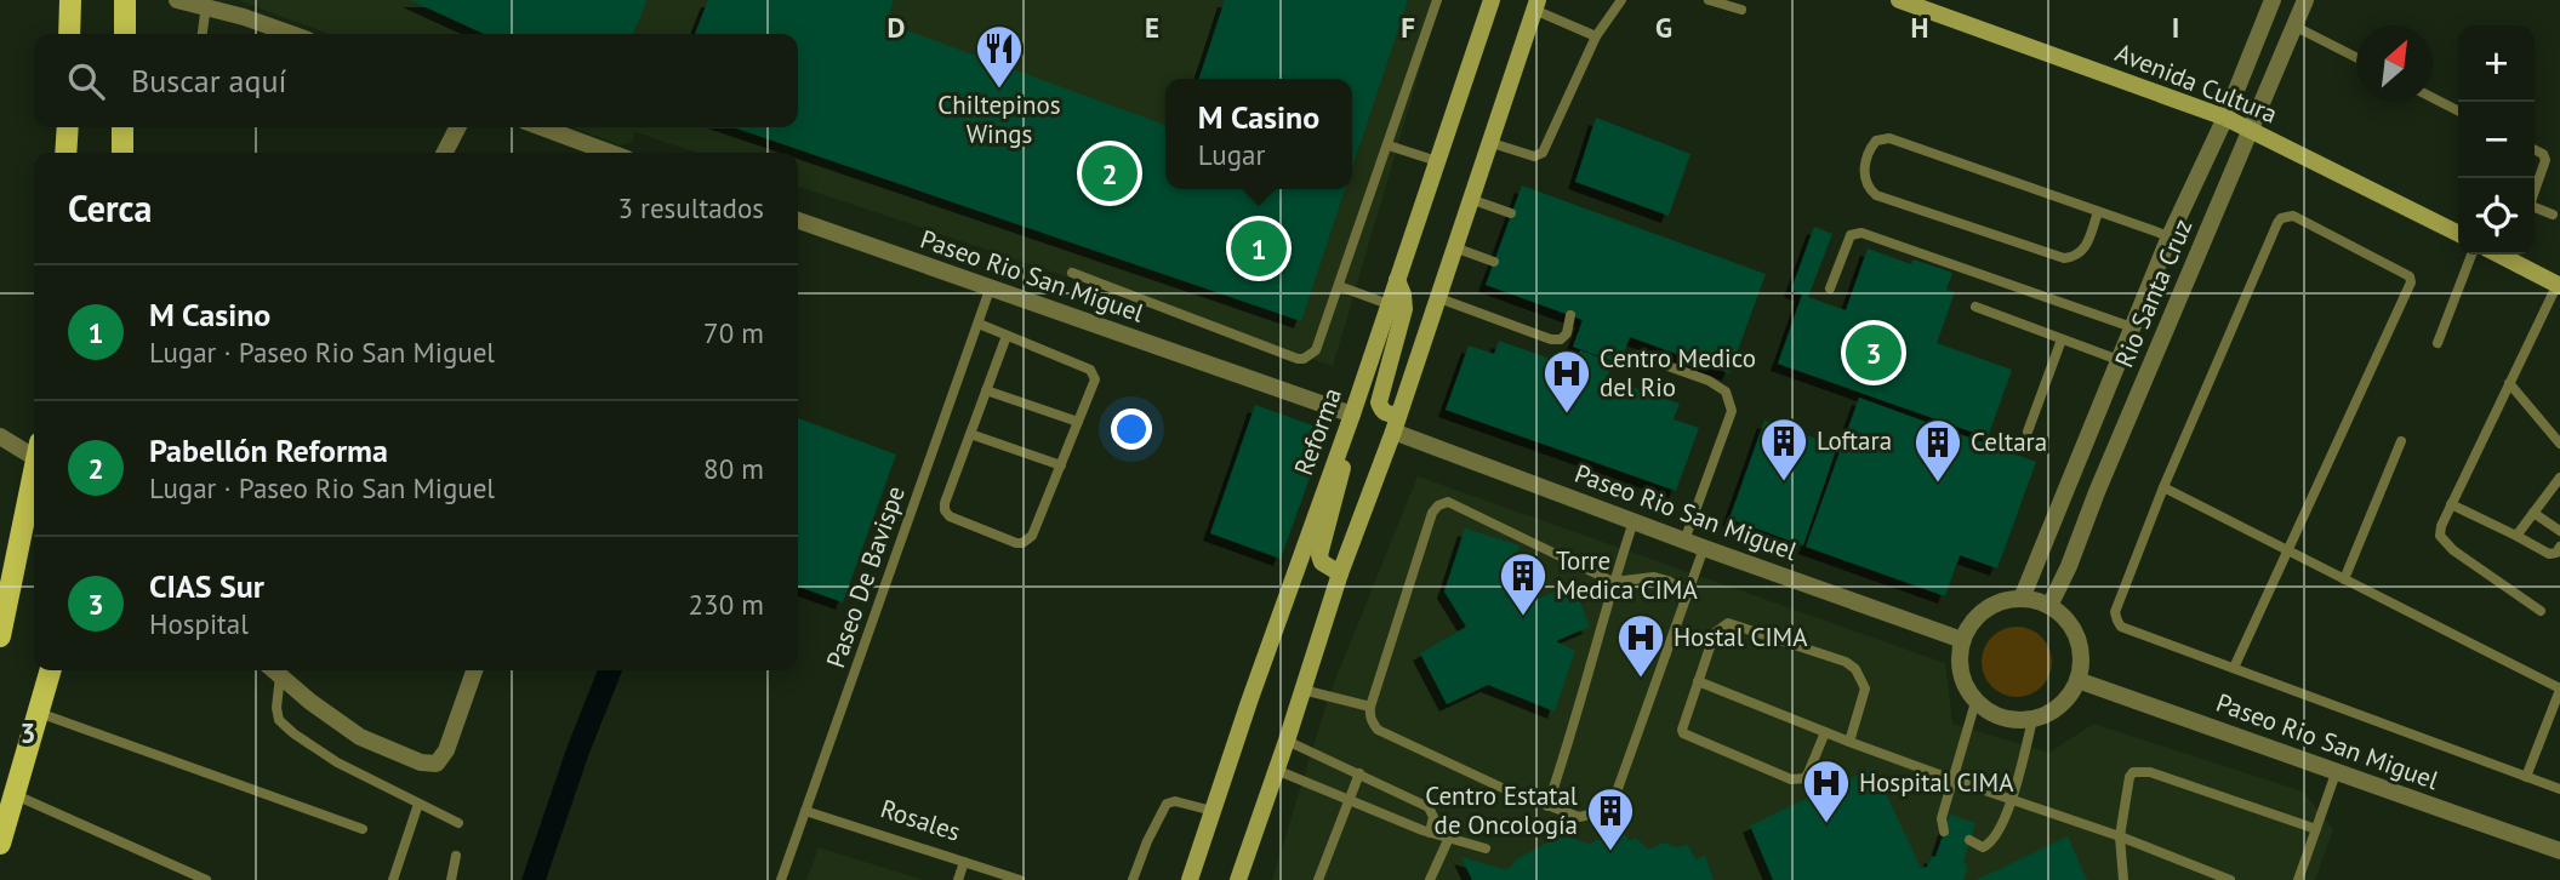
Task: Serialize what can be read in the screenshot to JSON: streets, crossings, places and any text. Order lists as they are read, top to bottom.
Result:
{
  "streets": {
    "main road": ["Avenida Cultura", "Reforma"],
    "street": ["Paseo Rio San Miguel", "Rio Santa Cruz"],
    "lane": ["Paseo De Bavispe", "Rosales"]
  },
  "crossings": [
    ["Avenida Cultura", "Rio Santa Cruz"],
    ["Paseo Rio San Miguel", "Rio Santa Cruz"],
    ["Paseo Rio San Miguel", "Reforma"],
    ["Paseo Rio San Miguel", "Paseo De Bavispe"],
    ["Paseo De Bavispe", "Rosales"]
  ],
  "places": {
    "restaurant": ["Chiltepinos Wings"],
    "hospital": ["Centro Medico del Rio", "Hostal CIMA", "Hospital CIMA"],
    "building": [
      "Loftara",
      "Celtara",
      "Torre Medica CIMA",
      "Centro Estatal de Oncología"
    ]
  },
  "north": "top right",
  "page": {
    "map_buttons": ["+", "−"],
    "search": "Buscar aquí",
    "popup": ["M Casino", "Lugar"],
    "pins": ["2", "1", "3"],
    "heading": ["Cerca", "3 resultados"],
    "list": [
      {
        "mark": "1",
        "name": "M Casino",
        "note": "Lugar · Paseo Rio San Miguel",
        "value": "70 m"
      },
      {
        "mark": "2",
        "name": "Pabellón Reforma",
        "note": "Lugar · Paseo Rio San Miguel",
        "value": "80 m"
      },
      {
        "mark": "3",
        "name": "CIAS Sur",
        "note": "Hospital",
        "value": "230 m"
      }
    ]
  },
  "grid": {
    "columns": [
      "D",
      "E",
      "F",
      "G",
      "H",
      "I"
    ],
    "rows": ["3"]
  }
}
